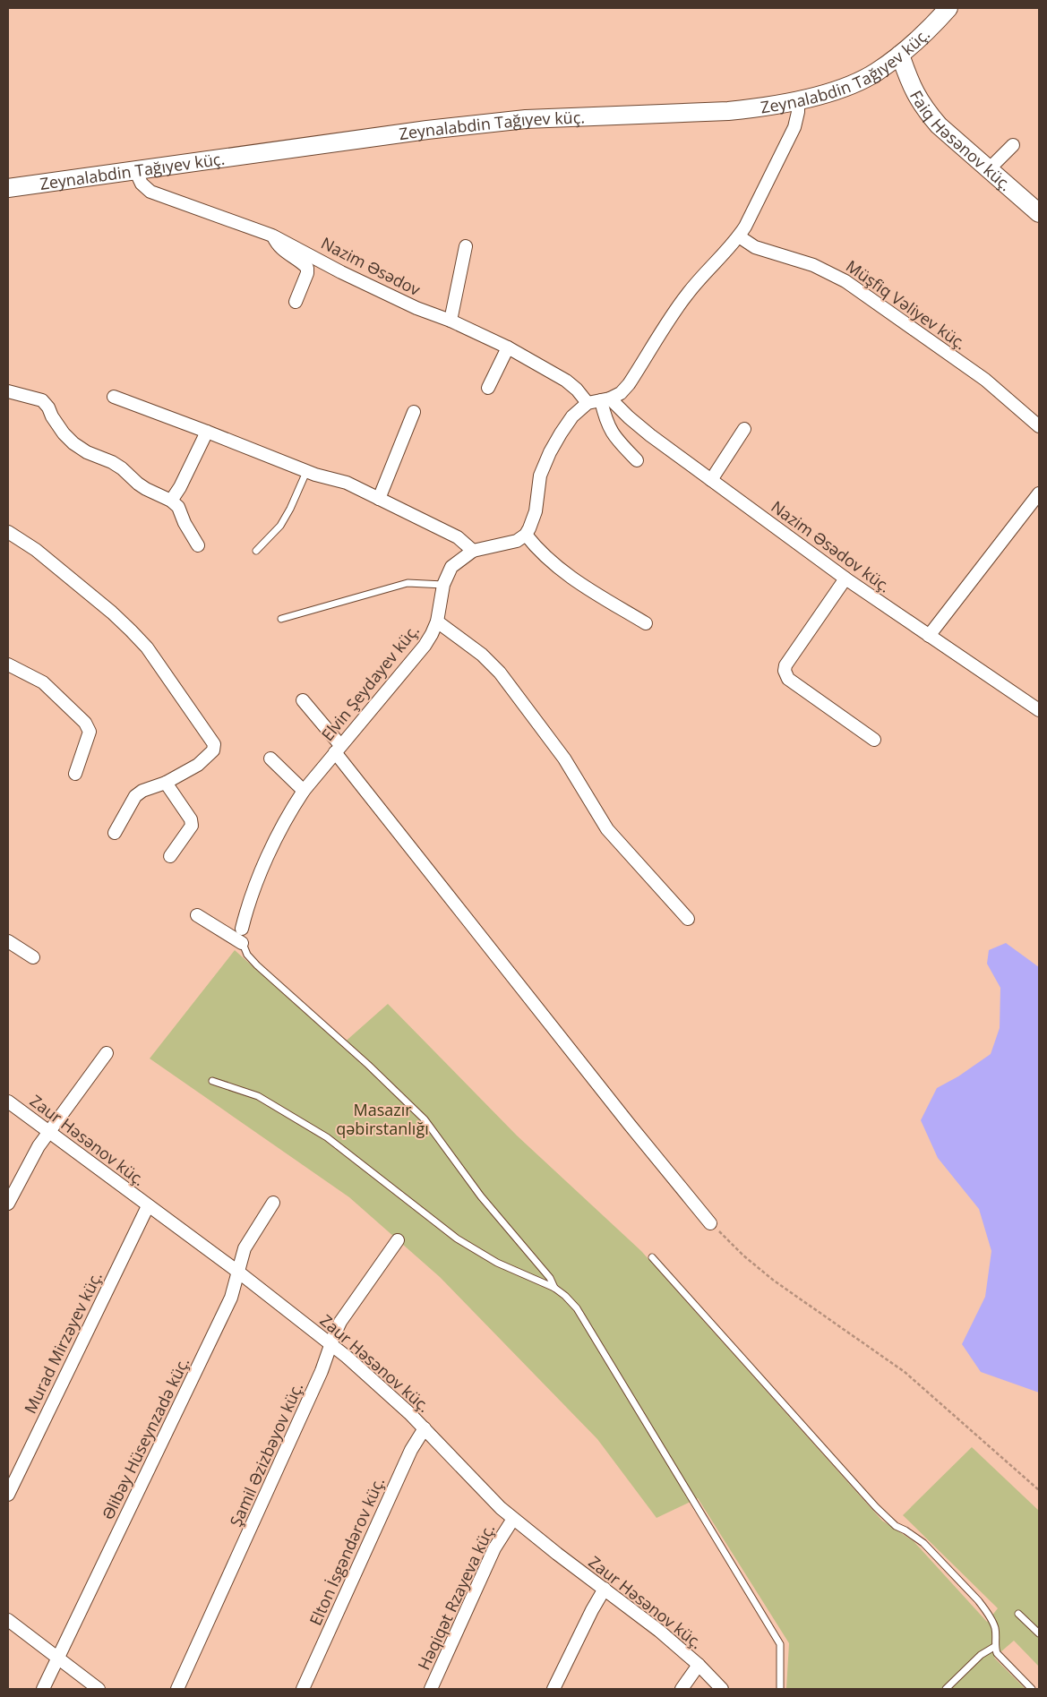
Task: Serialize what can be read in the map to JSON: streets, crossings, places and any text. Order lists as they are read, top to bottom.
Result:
{
  "streets": {
    "street": [
      "Zeynalabdin Tağıyev küç.",
      "Faiq Həsənov küç.",
      "Nazim Əsədov",
      "Müşfiq Vəliyev küç.",
      "Nazim Əsədov küç.",
      "Elvin Şeydayev küç.",
      "Zaur Həsənov küç.",
      "Murad Mirzəyev küç.",
      "Əlibəy Hüseynzadə küç.",
      "Şamil Əzizbəyov küç.",
      "Elton İsgəndərov küç.",
      "Həqiqət Rzayeva küç."
    ]
  },
  "crossings": [
    ["Zeynalabdin Tağıyev küç.", "Faiq Həsənov küç."],
    ["Zeynalabdin Tağıyev küç.", "Nazim Əsədov"],
    ["Zaur Həsənov küç.", "Murad Mirzəyev küç."],
    ["Zaur Həsənov küç.", "Əlibəy Hüseynzadə küç."],
    ["Zaur Həsənov küç.", "Şamil Əzizbəyov küç."],
    ["Zaur Həsənov küç.", "Elton İsgəndərov küç."],
    ["Zaur Həsənov küç.", "Həqiqət Rzayeva küç."]
  ],
  "parks": ["Masazır qəbirstanlığı"]
}
